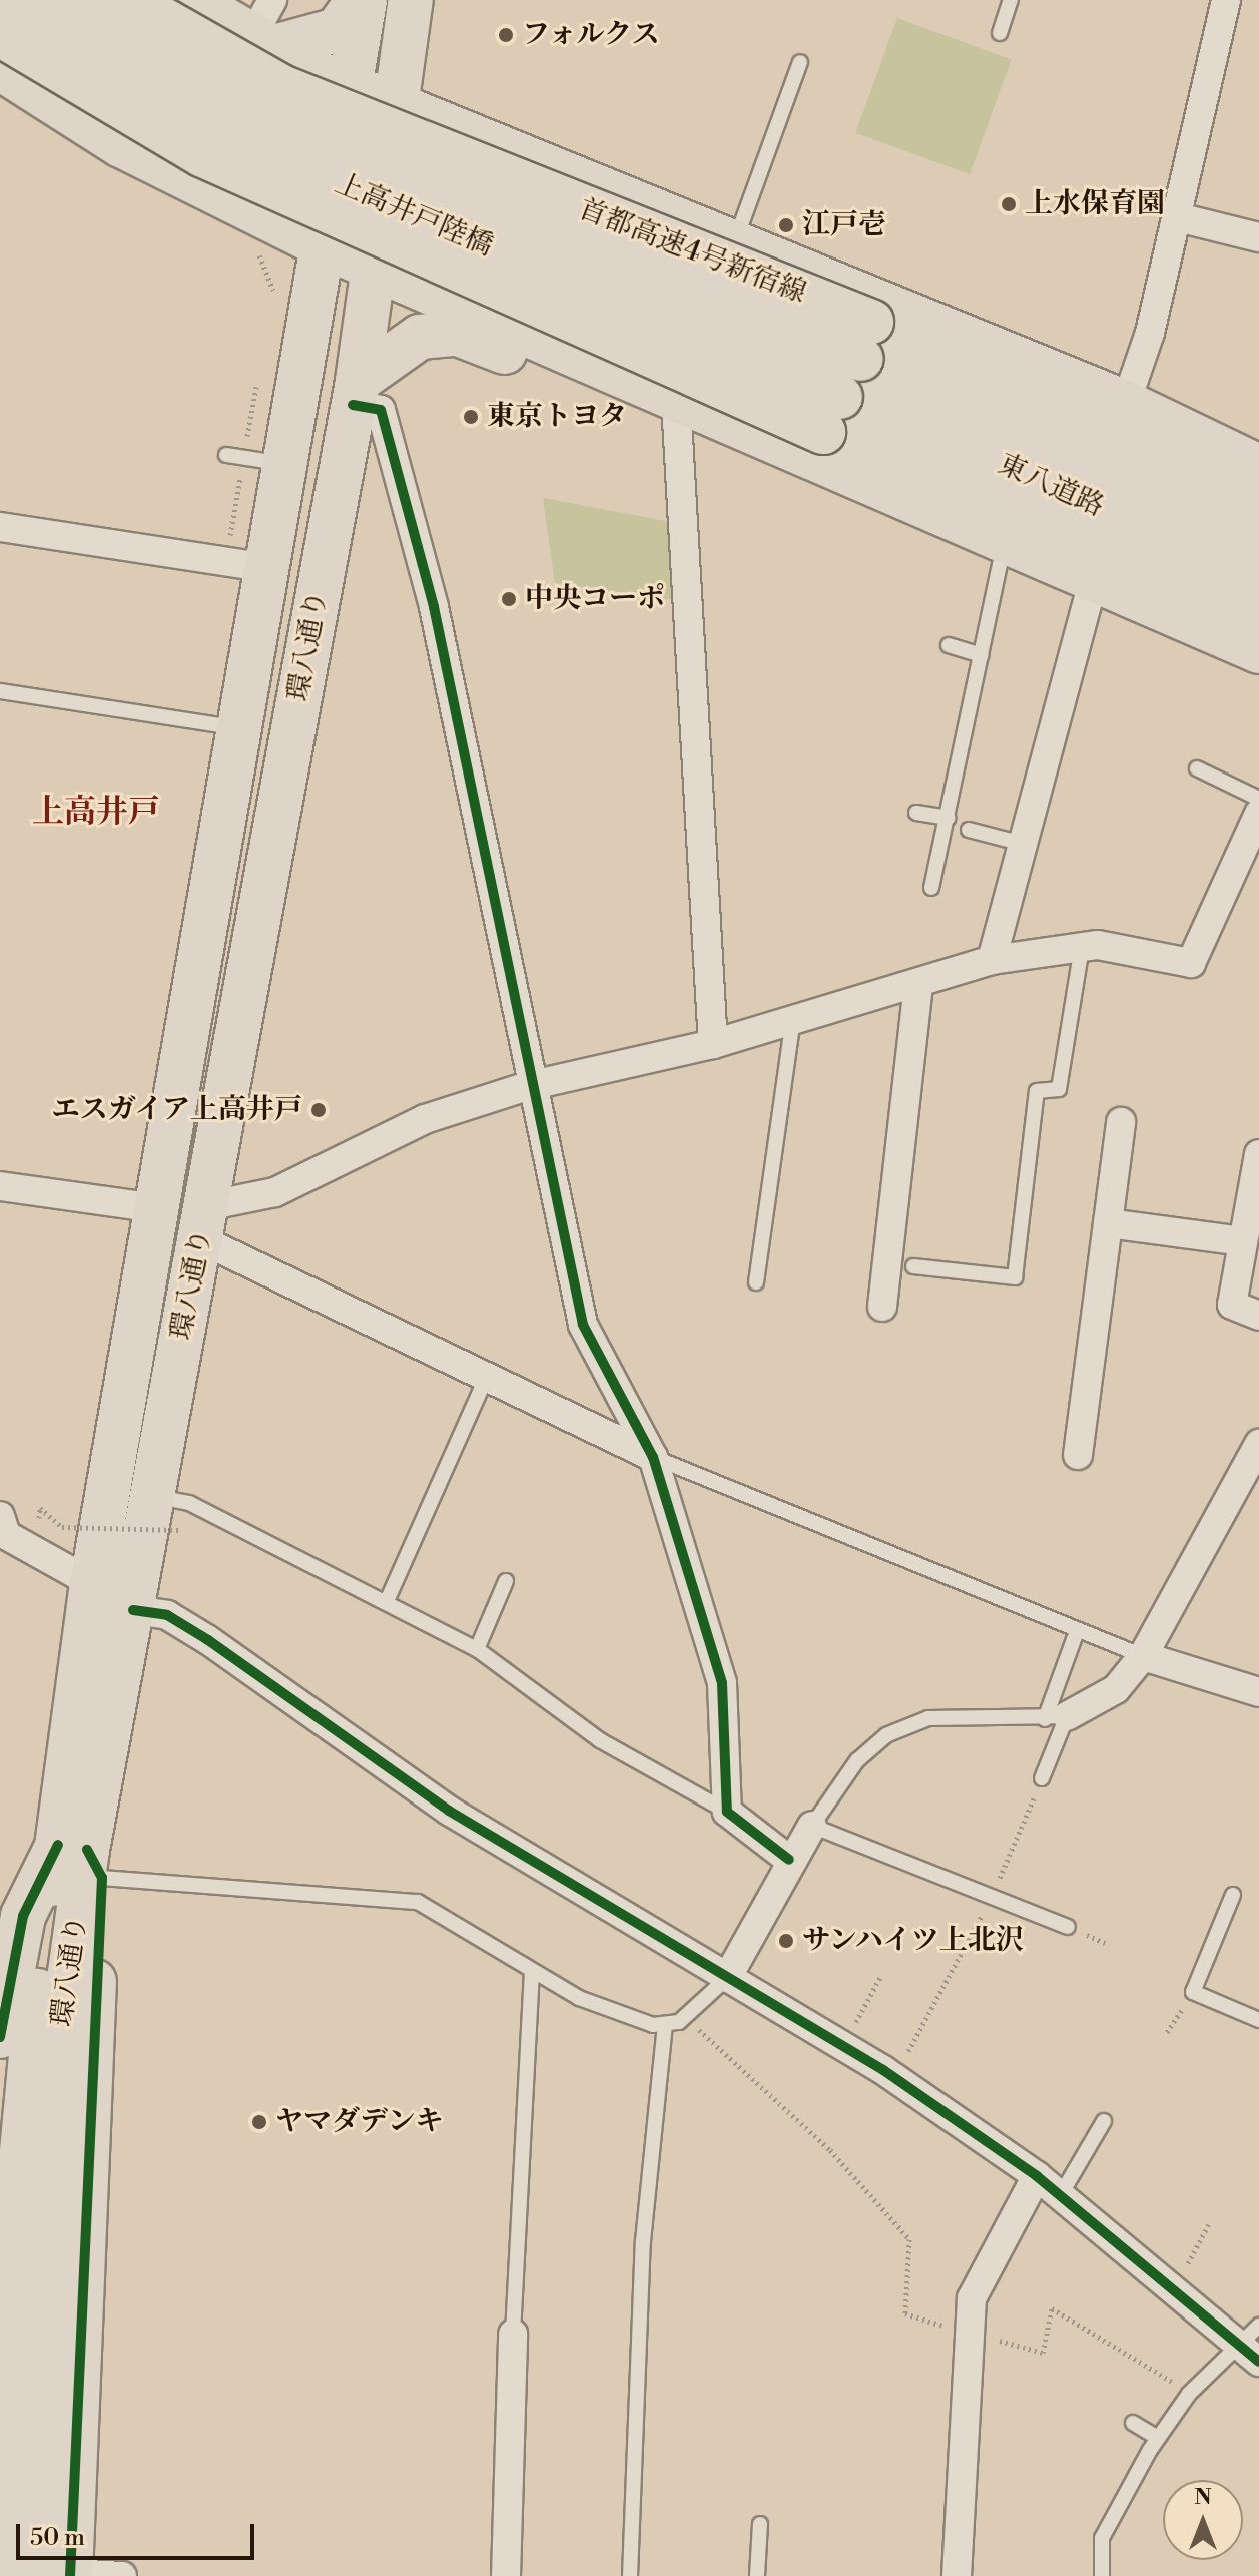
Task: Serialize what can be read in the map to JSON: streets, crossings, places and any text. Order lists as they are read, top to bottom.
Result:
{
  "streets": {
    "main road": [
      "上高井戸陸橋",
      "首都高速4号新宿線",
      "東八道路",
      "環八通り"
    ]
  },
  "crossings": [
    ["上高井戸陸橋", "東八道路"]
  ],
  "districts": ["上高井戸"],
  "places": [
    "フォルクス",
    "上水保育園",
    "江戸壱",
    "東京トヨタ",
    "中央コーポ",
    "エスガイア上高井戸",
    "サンハイツ上北沢",
    "ヤマダデンキ"
  ],
  "scale_bar": "50 m",
  "north": "top"
}
